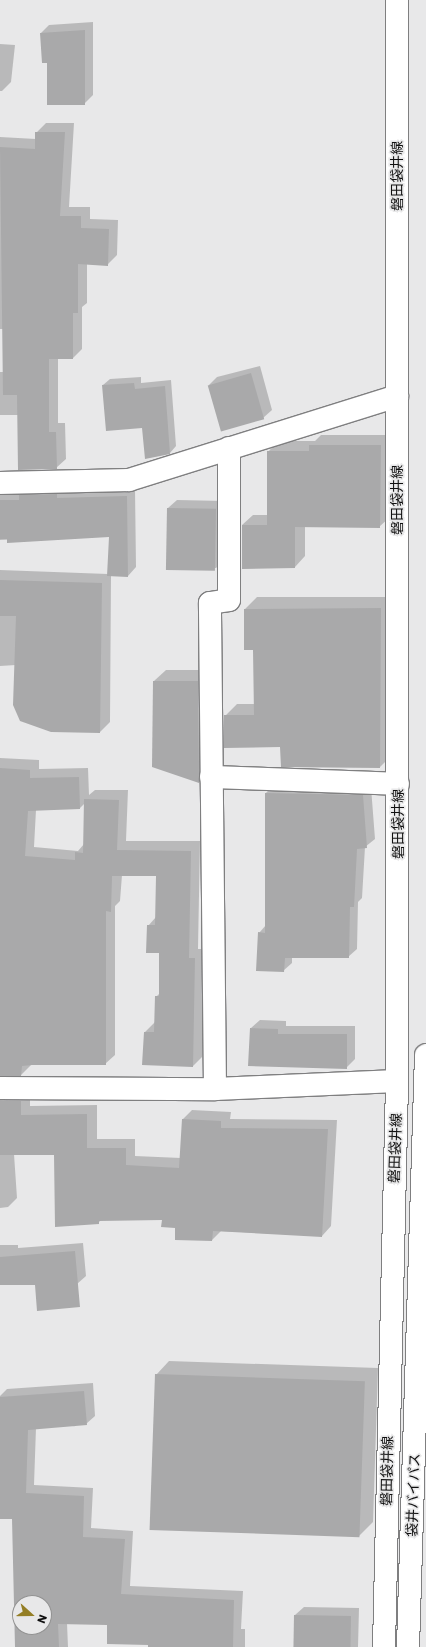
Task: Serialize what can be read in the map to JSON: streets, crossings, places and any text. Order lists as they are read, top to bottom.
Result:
{
  "streets": {
    "main road": ["磐田袋井線", "袋井バイパス"]
  },
  "north": "right"
}
